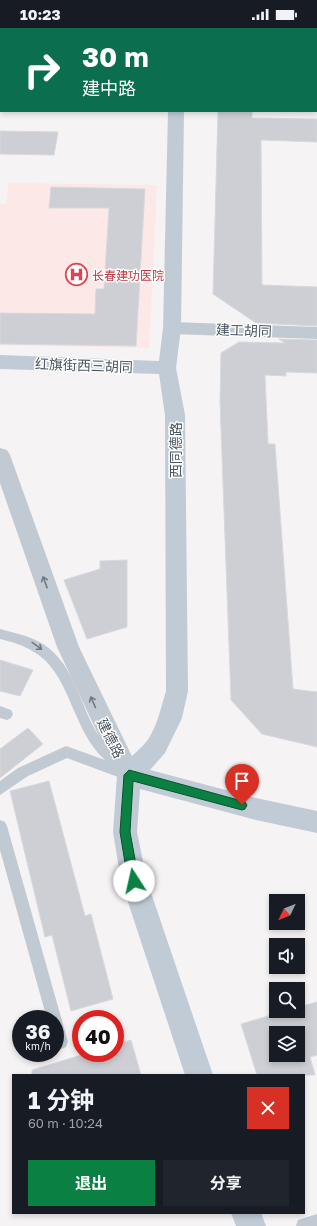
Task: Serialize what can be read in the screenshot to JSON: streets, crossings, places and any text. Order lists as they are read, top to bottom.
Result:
{
  "streets": {
    "street": [
      "建工胡同",
      "红旗街西三胡同",
      "西同德路",
      "建德路"
    ]
  },
  "crossings": [
    ["建工胡同", "西同德路"],
    ["红旗街西三胡同", "西同德路"],
    ["西同德路", "建德路"]
  ],
  "one_way": ["建德路"],
  "places": {
    "hospital": ["长春建功医院"]
  },
  "north": "bottom left",
  "page": {
    "status": "10:23",
    "turn": ["30 m", "建中路"],
    "speed": "36 km/h",
    "limit": "40",
    "heading": ["1 分钟", "60 m · 10:24"],
    "buttons": ["退出", "分享"]
  }
}
